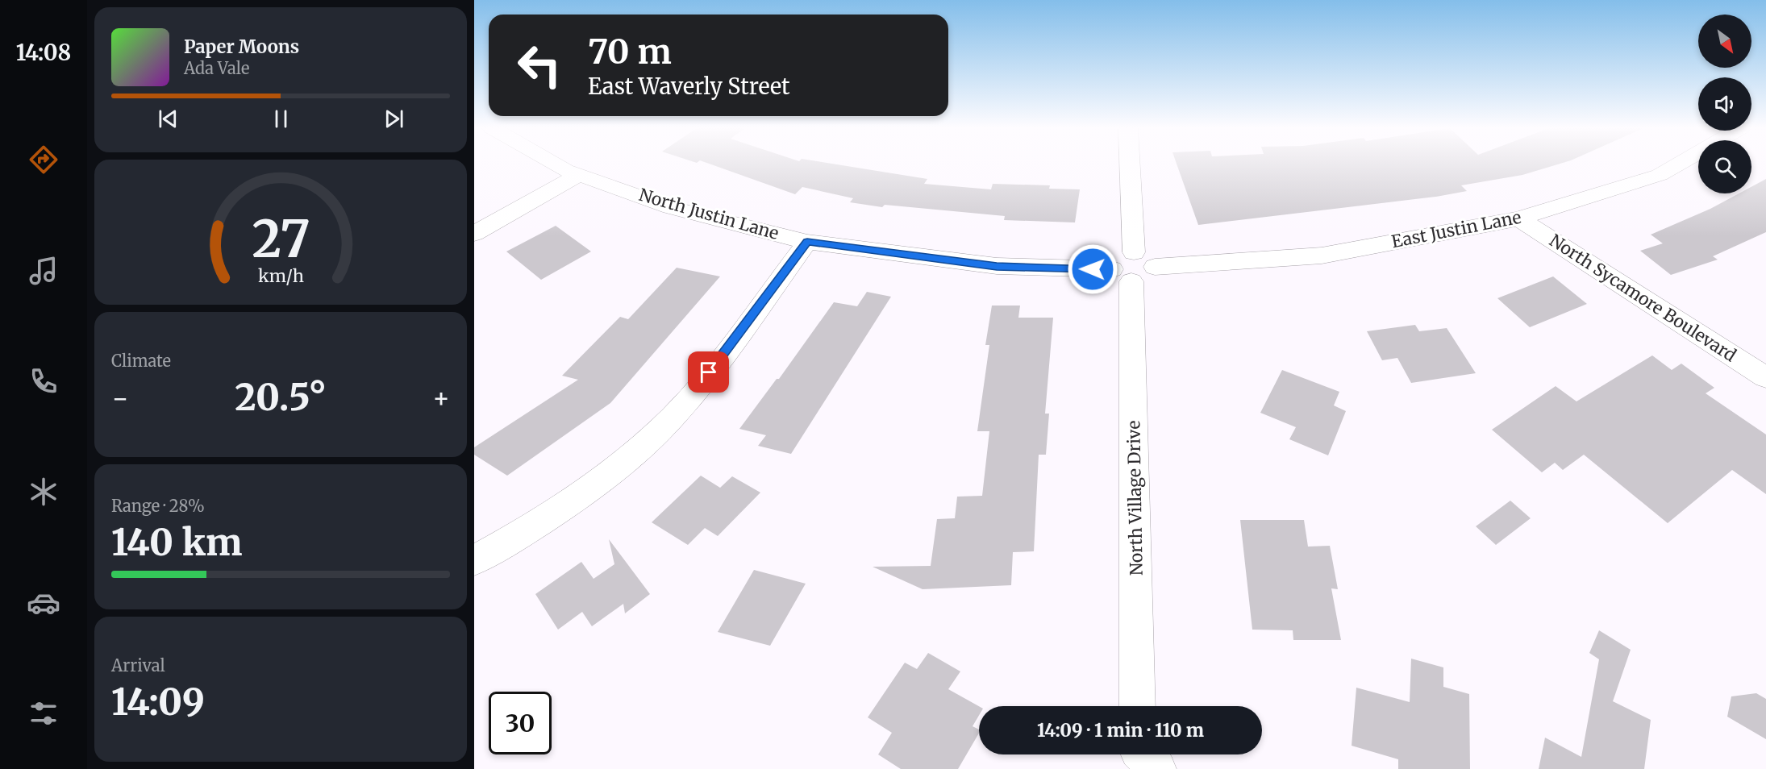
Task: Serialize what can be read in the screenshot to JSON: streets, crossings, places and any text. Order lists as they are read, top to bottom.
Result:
{
  "streets": {
    "street": [
      "North Justin Lane",
      "East Justin Lane",
      "North Sycamore Boulevard",
      "North Village Drive"
    ]
  },
  "crossings": [
    ["North Justin Lane", "East Justin Lane"],
    ["North Justin Lane", "North Village Drive"],
    ["East Justin Lane", "North Sycamore Boulevard"],
    ["East Justin Lane", "North Village Drive"]
  ],
  "north": "bottom right",
  "page": {
    "tabs": "14:08",
    "turn": ["70 m", "East Waverly Street"],
    "song": ["Paper Moons", "Ada Vale"],
    "tile": [
      "Climate",
      ["Range · 28%", "140 km"],
      ["Arrival", "14:09"]
    ],
    "heat": ["−", "20.5°", "+"],
    "limit": "30",
    "trip": "14:09 · 1 min · 110 m",
    "gauge": ["27", "km/h"]
  }
}
